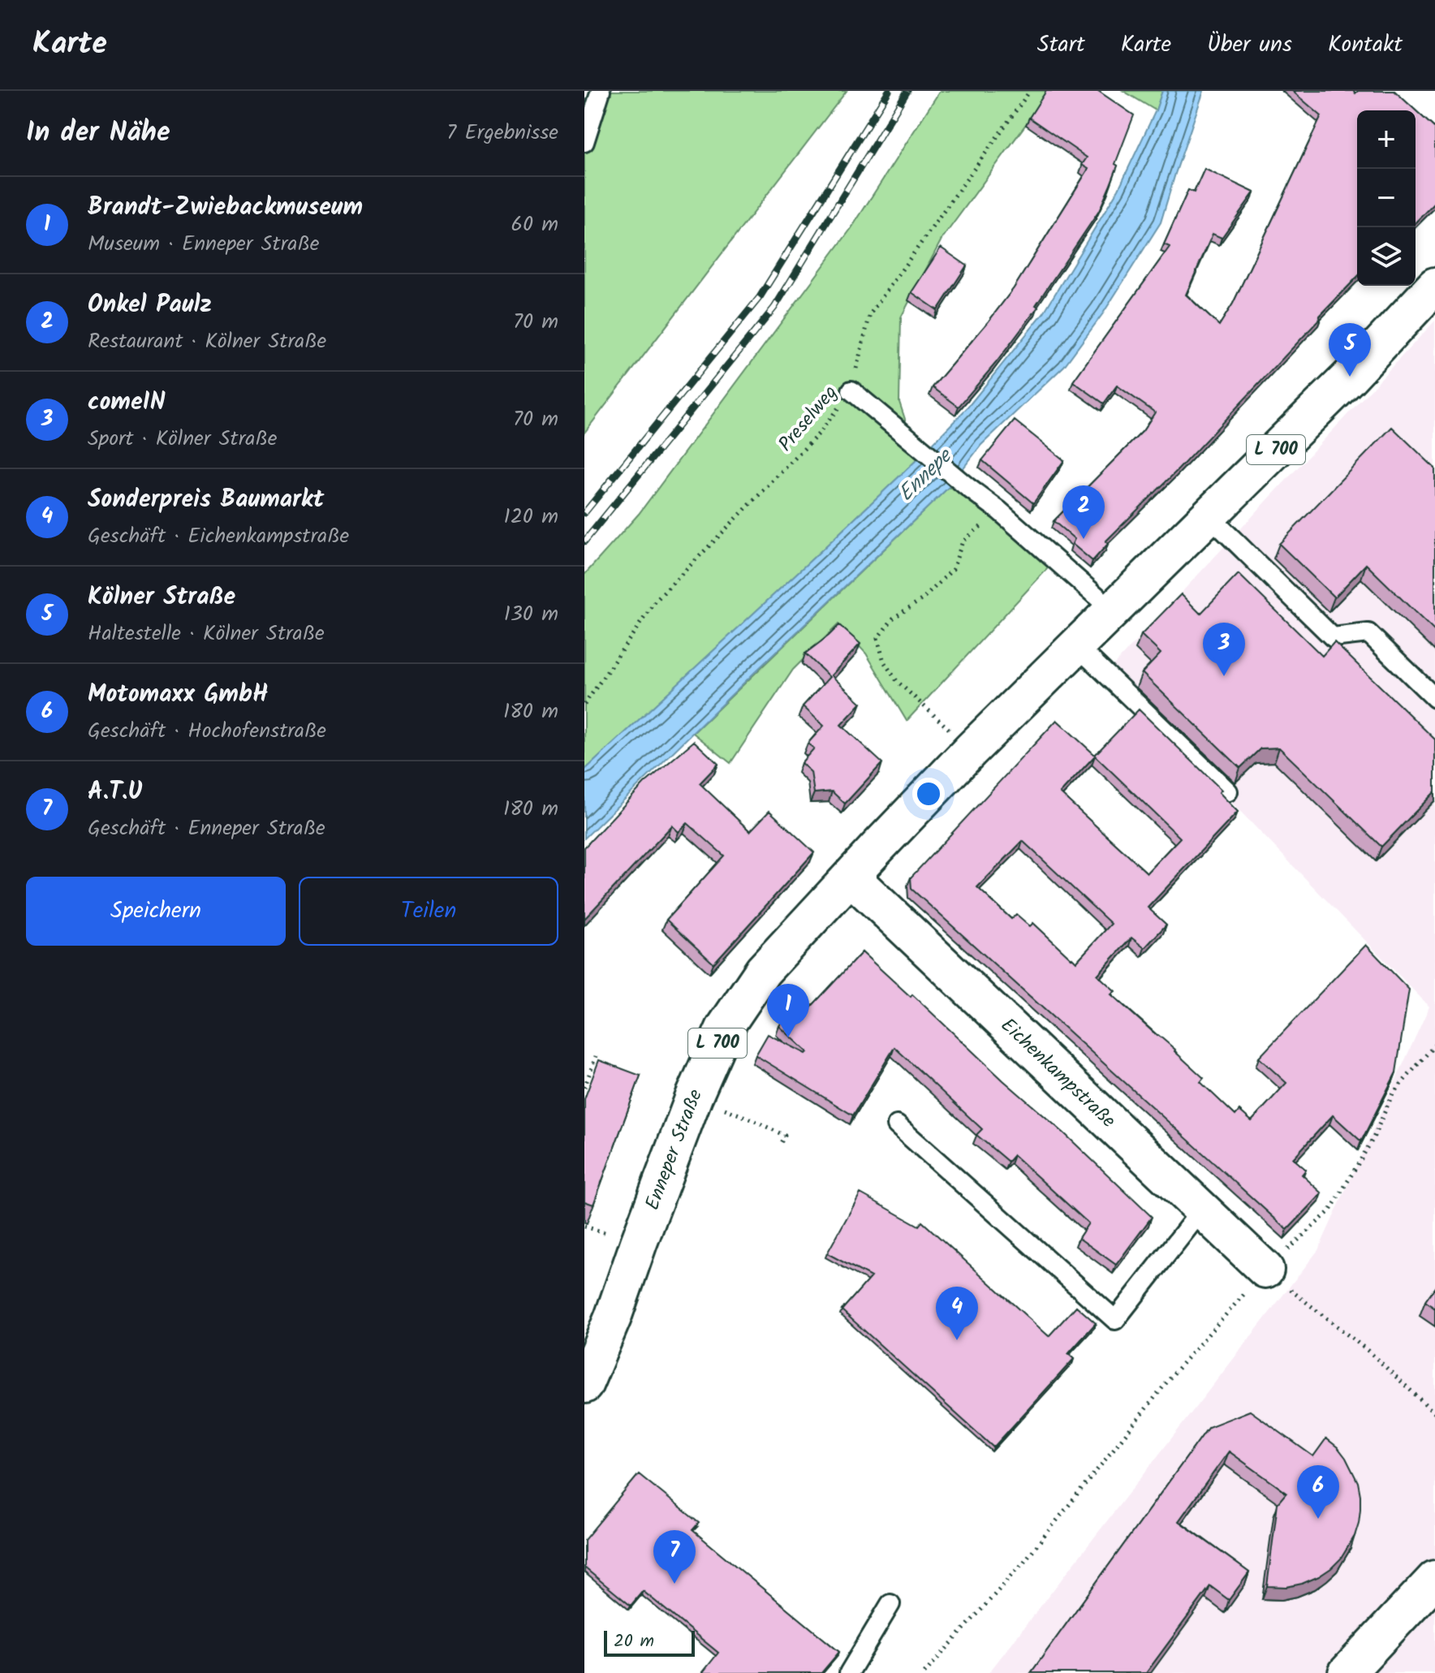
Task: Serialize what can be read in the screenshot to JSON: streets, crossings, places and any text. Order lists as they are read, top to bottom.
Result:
{
  "streets": {
    "main road": ["L 700", "Eichenkampstraße", "Enneper Straße"],
    "path": ["Preselweg"]
  },
  "crossings": [
    ["L 700", "Eichenkampstraße"],
    ["L 700", "Enneper Straße"],
    ["Eichenkampstraße", "Enneper Straße"]
  ],
  "water": ["Ennepe"],
  "scale_bar": "20 m",
  "page": {
    "header": "Karte",
    "nav": [
      "Start",
      "Karte",
      "Über uns",
      "Kontakt"
    ],
    "heading": ["In der Nähe", "7 Ergebnisse"],
    "map_buttons": ["+", "−"],
    "list": [
      {
        "mark": "1",
        "name": "Brandt-Zwiebackmuseum",
        "note": "Museum · Enneper Straße",
        "value": "60 m"
      },
      {
        "mark": "2",
        "name": "Onkel Paulz",
        "note": "Restaurant · Kölner Straße",
        "value": "70 m"
      },
      {
        "mark": "3",
        "name": "comeIN",
        "note": "Sport · Kölner Straße",
        "value": "70 m"
      },
      {
        "mark": "4",
        "name": "Sonderpreis Baumarkt",
        "note": "Geschäft · Eichenkampstraße",
        "value": "120 m"
      },
      {
        "mark": "5",
        "name": "Kölner Straße",
        "note": "Haltestelle · Kölner Straße",
        "value": "130 m"
      },
      {
        "mark": "6",
        "name": "Motomaxx GmbH",
        "note": "Geschäft · Hochofenstraße",
        "value": "180 m"
      },
      {
        "mark": "7",
        "name": "A.T.U",
        "note": "Geschäft · Enneper Straße",
        "value": "180 m"
      }
    ],
    "pins": [
      "5",
      "2",
      "3",
      "1",
      "4",
      "6",
      "7"
    ],
    "buttons": ["Speichern", "Teilen"],
    "scale": "20 m"
  }
}
